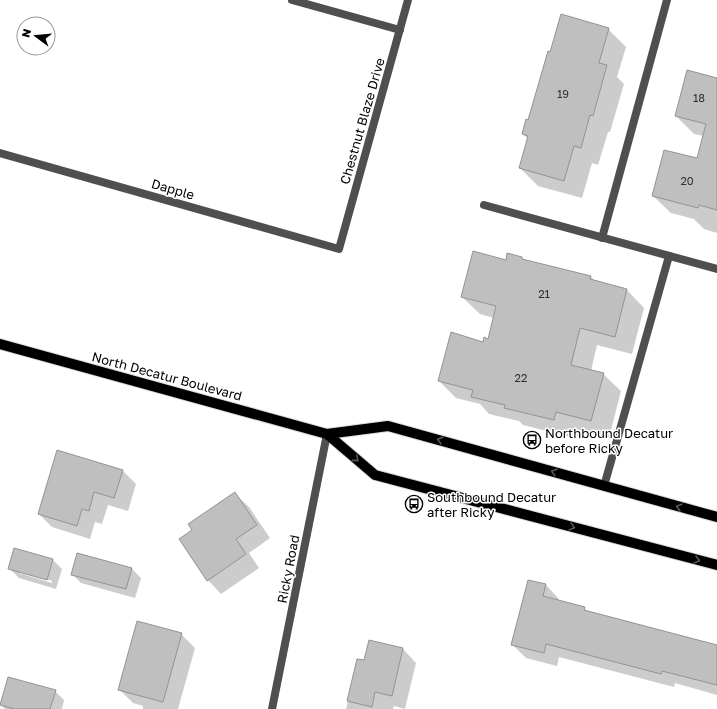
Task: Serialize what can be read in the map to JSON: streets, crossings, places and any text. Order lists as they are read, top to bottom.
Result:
{
  "streets": {
    "main road": ["North Decatur Boulevard"],
    "street": ["Chestnut Blaze Drive", "Dapple", "Ricky Road"]
  },
  "crossings": [
    ["Chestnut Blaze Drive", "Dapple"],
    ["North Decatur Boulevard", "Ricky Road"]
  ],
  "places": {
    "bus stop": ["Northbound Decatur before Ricky", "Southbound Decatur after Ricky"]
  },
  "house_numbers": [
    "19",
    "18",
    "20",
    "21",
    "22"
  ],
  "north": "left"
}
